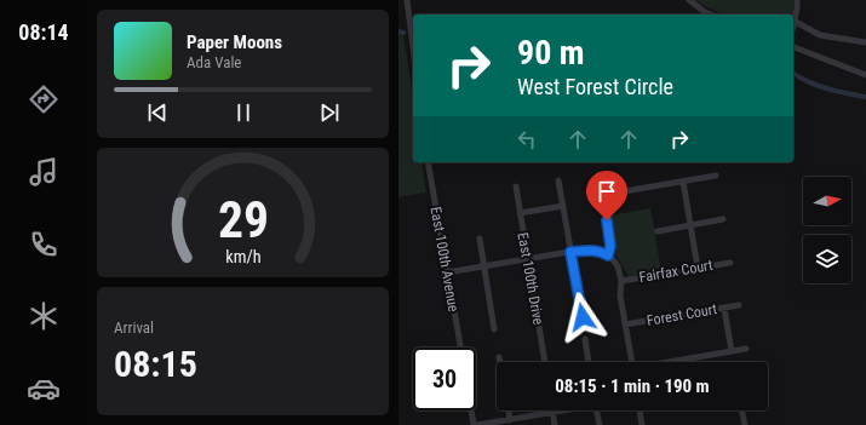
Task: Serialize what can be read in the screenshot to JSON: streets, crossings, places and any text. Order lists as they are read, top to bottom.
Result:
{
  "streets": {
    "street": [
      "East 100th Avenue",
      "Fairfax Court",
      "East 100th Drive",
      "Forest Court"
    ]
  },
  "north": "right",
  "page": {
    "tabs": "08:14",
    "turn": ["90 m", "West Forest Circle"],
    "song": ["Paper Moons", "Ada Vale"],
    "tile": ["Arrival", "08:15"],
    "limit": "30",
    "trip": "08:15 · 1 min · 190 m",
    "gauge": ["29", "km/h"]
  }
}
